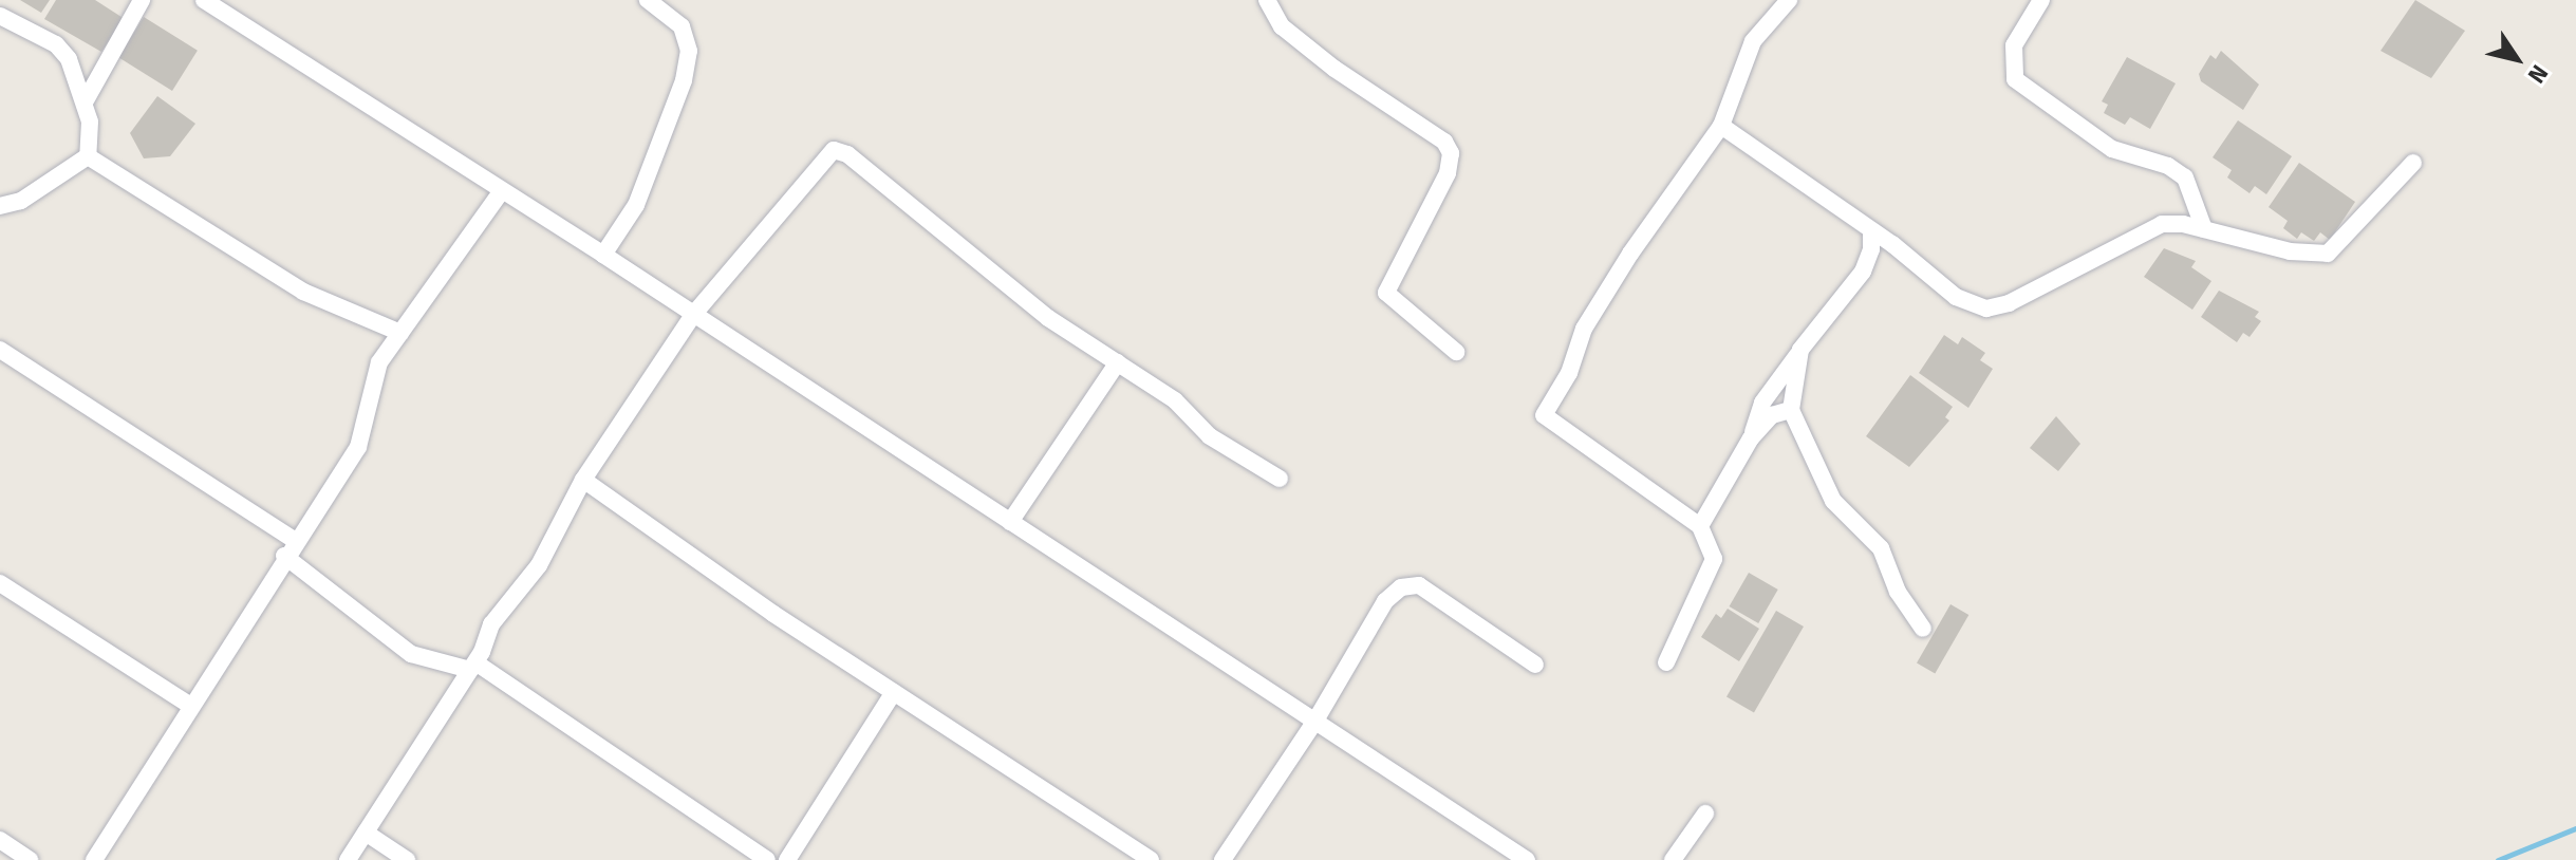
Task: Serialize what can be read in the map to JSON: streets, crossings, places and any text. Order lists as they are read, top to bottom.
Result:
{
  "north": "bottom right"
}
